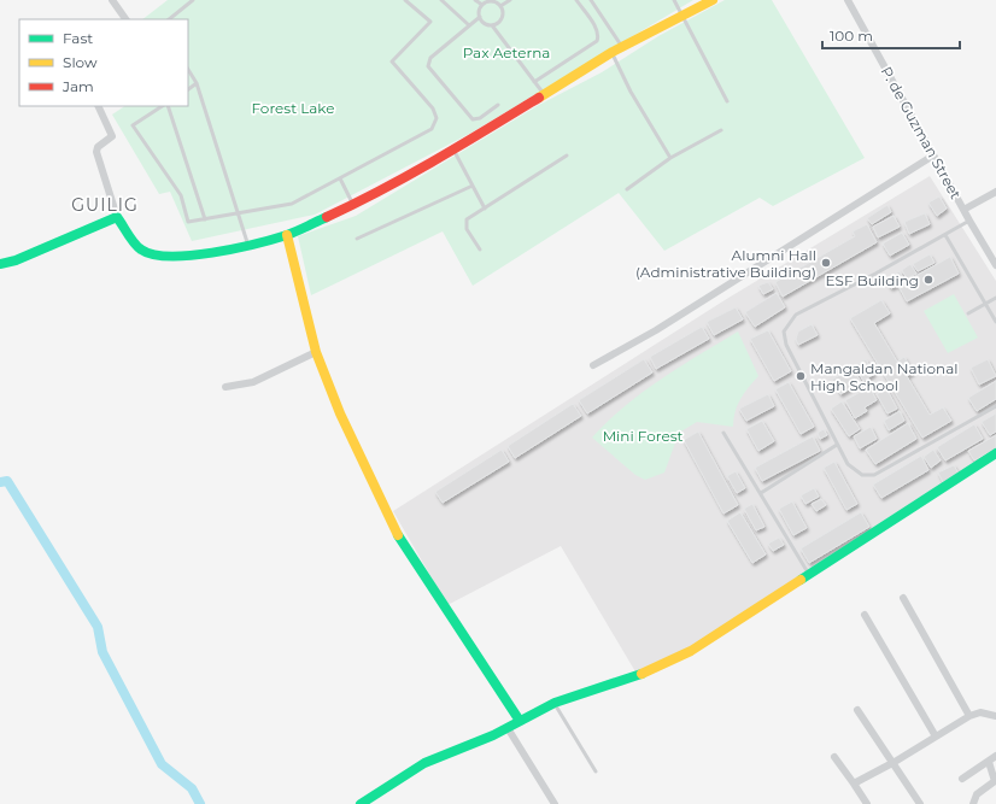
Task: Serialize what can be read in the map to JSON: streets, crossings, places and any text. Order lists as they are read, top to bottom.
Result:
{
  "streets": {
    "street": ["P. de Guzman Street"]
  },
  "districts": ["GUILIG"],
  "parks": ["Pax Aeterna", "Forest Lake", "Mini Forest"],
  "places": ["Alumni Hall (Administrative Building)", "ESF Building", "Mangaldan National High School"],
  "legend": ["Fast", "Slow", "Jam"],
  "scale_bar": "100 m"
}
